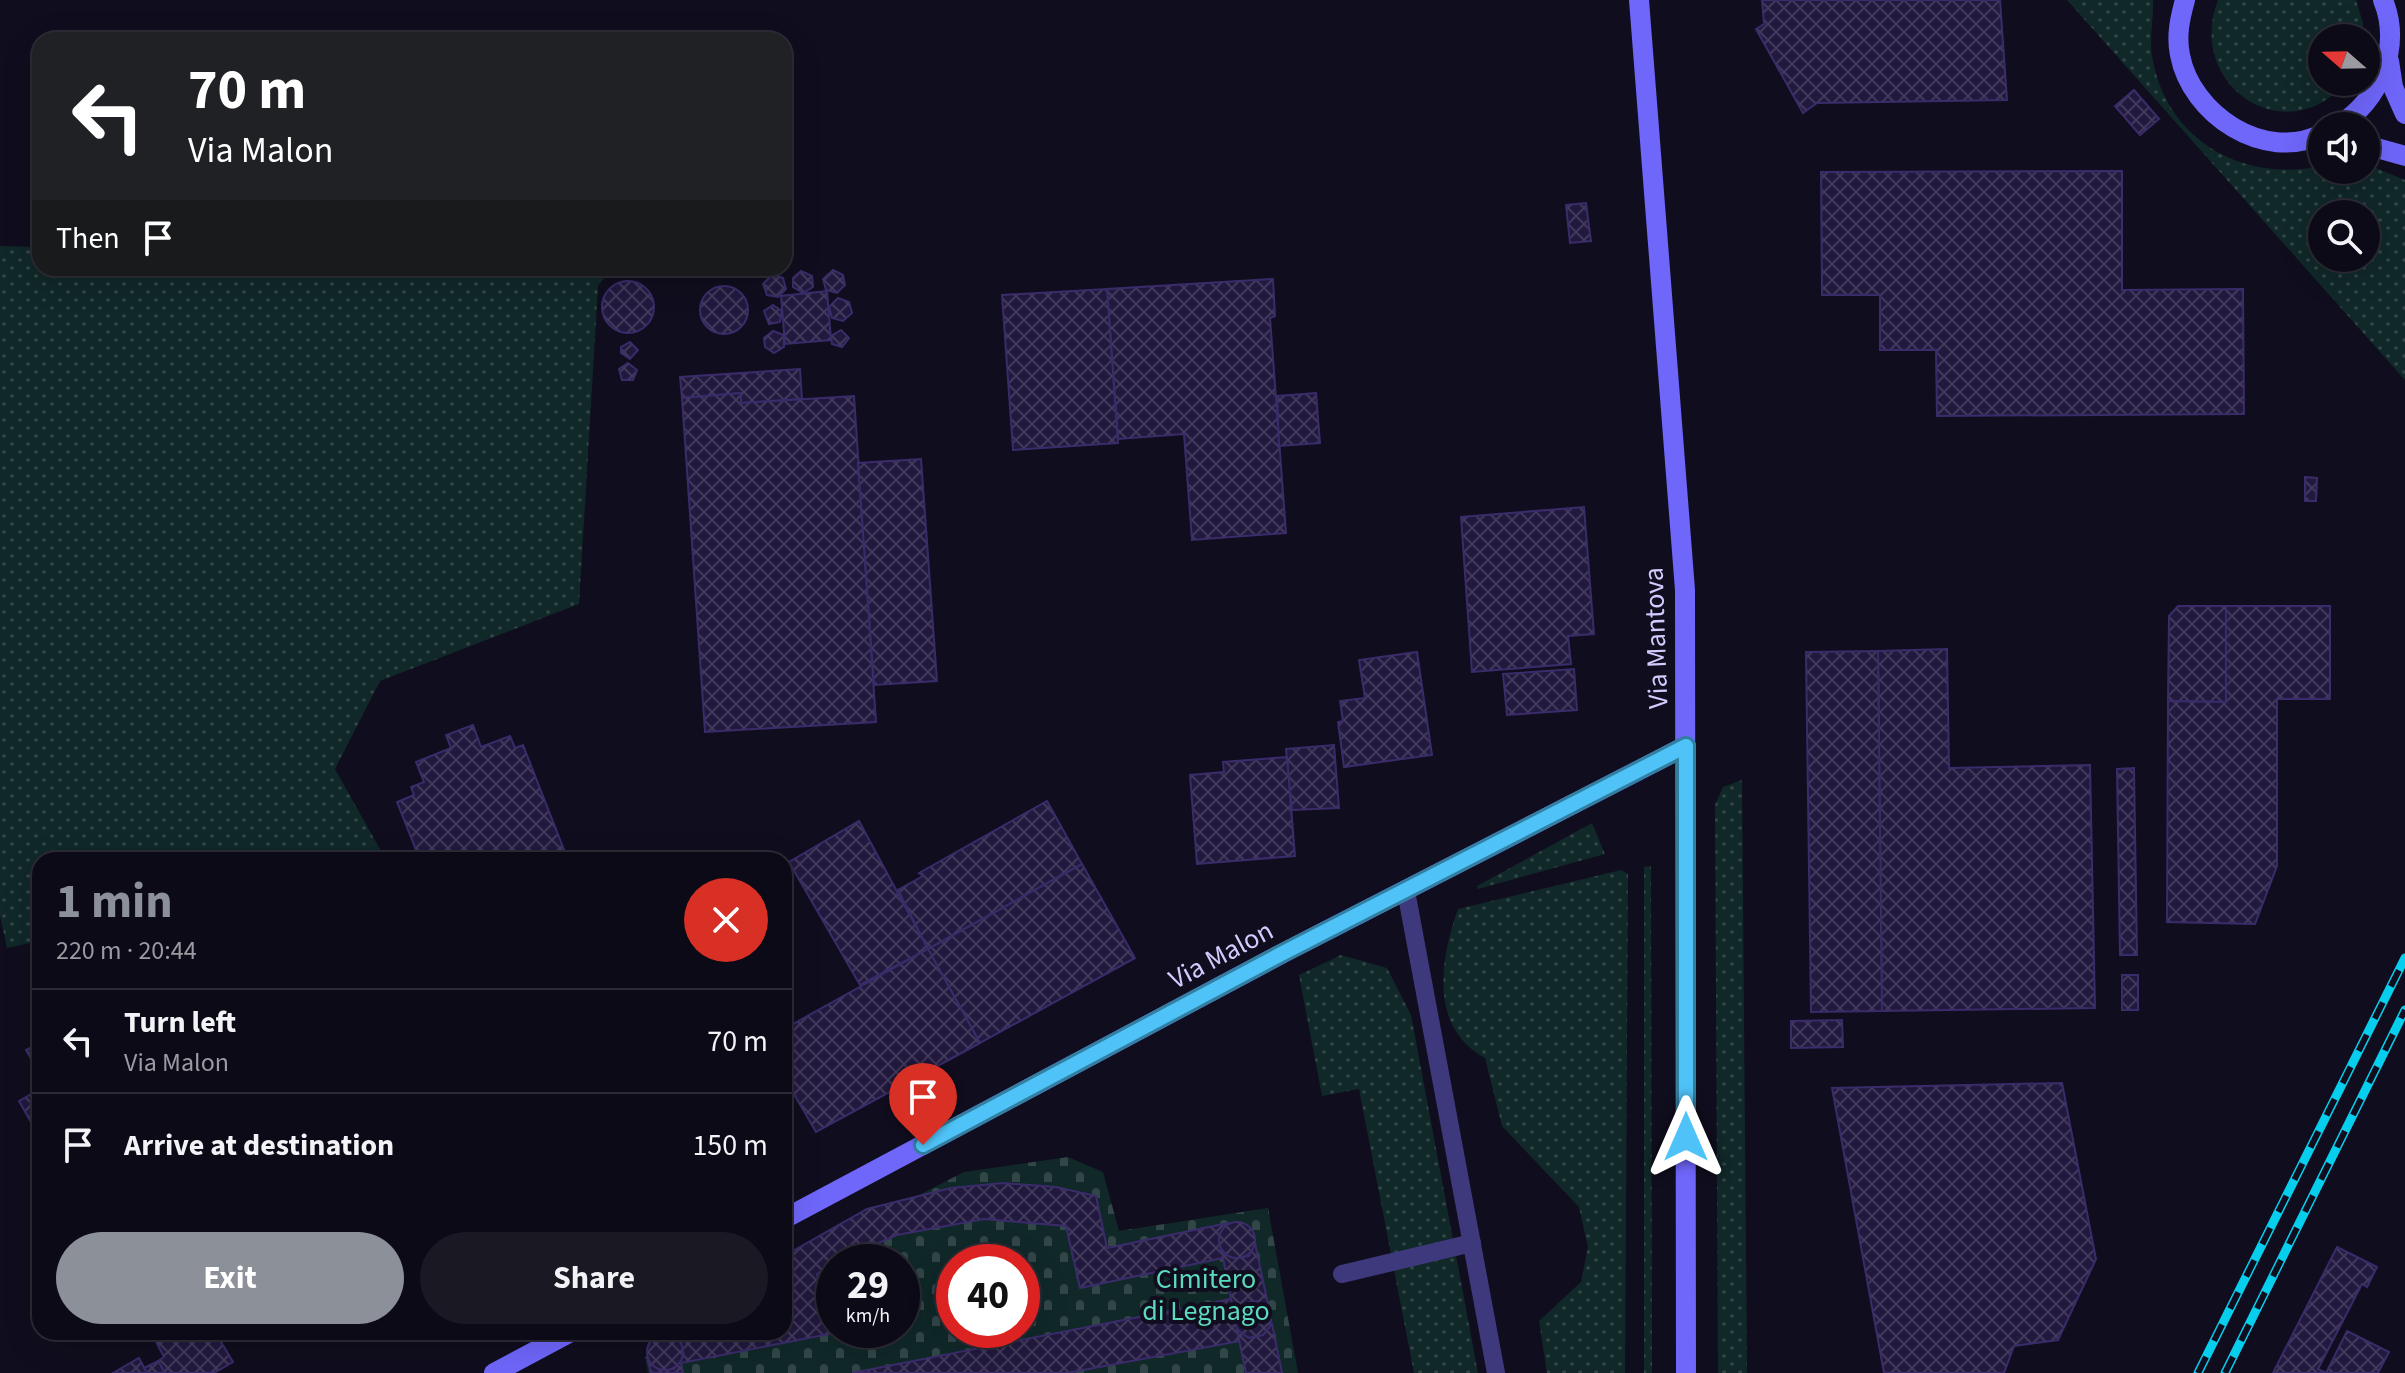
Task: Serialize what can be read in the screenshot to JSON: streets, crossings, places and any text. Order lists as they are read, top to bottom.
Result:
{
  "streets": {
    "street": ["Via Mantova", "Via Malon"]
  },
  "crossings": [
    ["Via Mantova", "Via Malon"]
  ],
  "parks": ["Cimitero di Legnago"],
  "north": "left",
  "page": {
    "turn": ["70 m", "Via Malon"],
    "then": "Then",
    "heading": ["1 min", "220 m · 20:44"],
    "list": [
      {
        "name": "Turn left",
        "note": "Via Malon",
        "value": "70 m"
      },
      {
        "name": "Arrive at destination",
        "value": "150 m"
      }
    ],
    "buttons": ["Exit", "Share"],
    "speed": "29 km/h",
    "limit": "40"
  }
}
